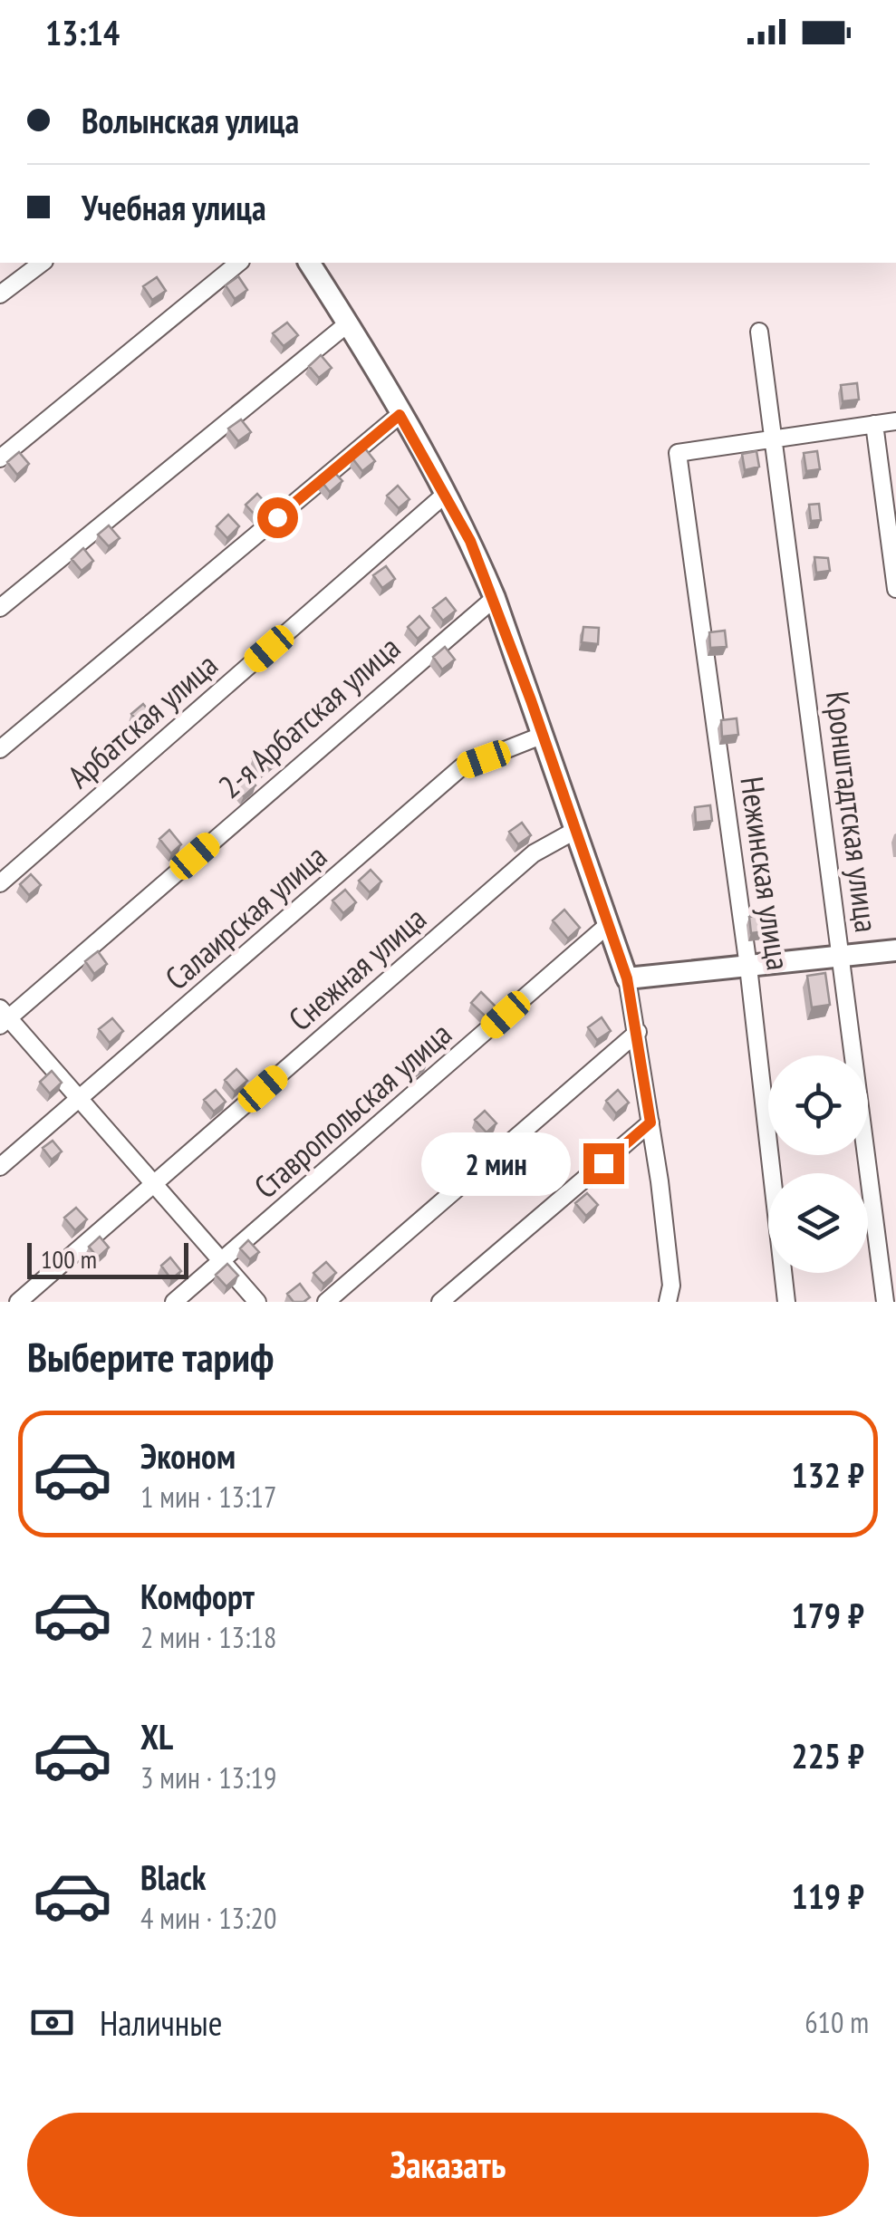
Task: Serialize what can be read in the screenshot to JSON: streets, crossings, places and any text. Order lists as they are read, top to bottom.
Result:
{
  "streets": {
    "street": [
      "2-я Арбатская улица",
      "Арбатская улица",
      "Кронштадтская улица",
      "Нежинская улица",
      "Салаирская улица",
      "Снежная улица",
      "Ставропольская улица"
    ]
  },
  "crossings": [
    ["Кронштадтская улица", "Нежинская улица"]
  ],
  "scale_bar": "100 m",
  "page": {
    "status": "13:14",
    "banner": ["Волынская улица", "Учебная улица"],
    "bubble": "2 мин",
    "scale": "100 m",
    "heading": "Выберите тариф",
    "list": [
      {
        "name": "Эконом",
        "note": "1 мин · 13:17",
        "value": "132 ₽"
      },
      {
        "name": "Комфорт",
        "note": "2 мин · 13:18",
        "value": "179 ₽"
      },
      {
        "name": "XL",
        "note": "3 мин · 13:19",
        "value": "225 ₽"
      },
      {
        "name": "Black",
        "note": "4 мин · 13:20",
        "value": "119 ₽"
      }
    ],
    "pay": ["Наличные", "610 m"],
    "buttons": "Заказать"
  }
}
